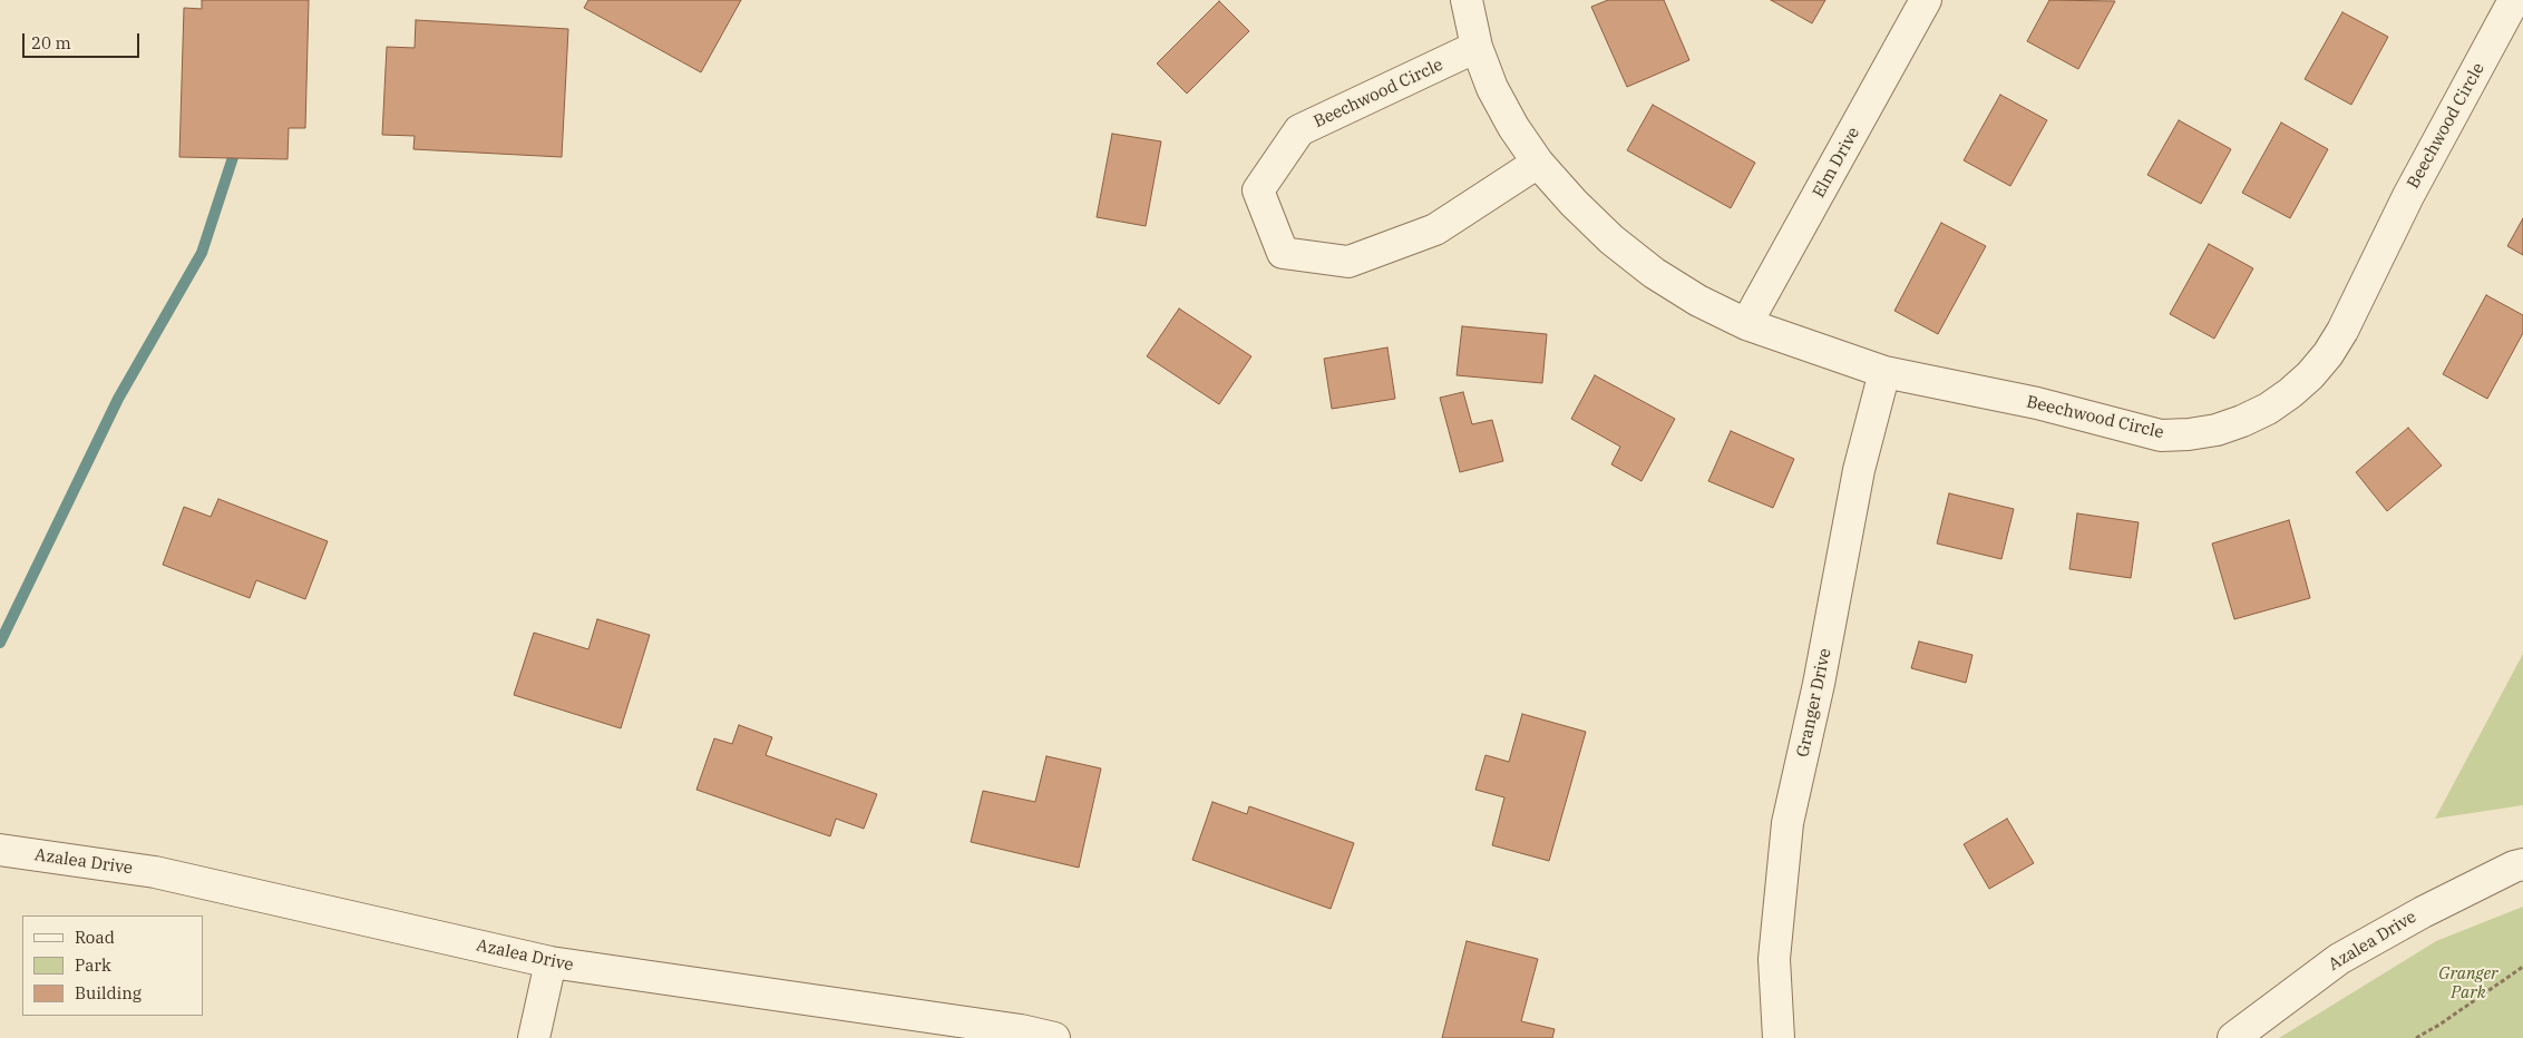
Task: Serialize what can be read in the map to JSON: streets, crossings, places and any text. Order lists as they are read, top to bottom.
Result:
{
  "streets": {
    "street": [
      "Beechwood Circle",
      "Elm Drive",
      "Granger Drive",
      "Azalea Drive"
    ]
  },
  "crossings": [
    ["Beechwood Circle", "Elm Drive"],
    ["Beechwood Circle", "Granger Drive"]
  ],
  "parks": ["Granger Park"],
  "legend": ["Road", "Park", "Building"],
  "scale_bar": "20 m"
}
